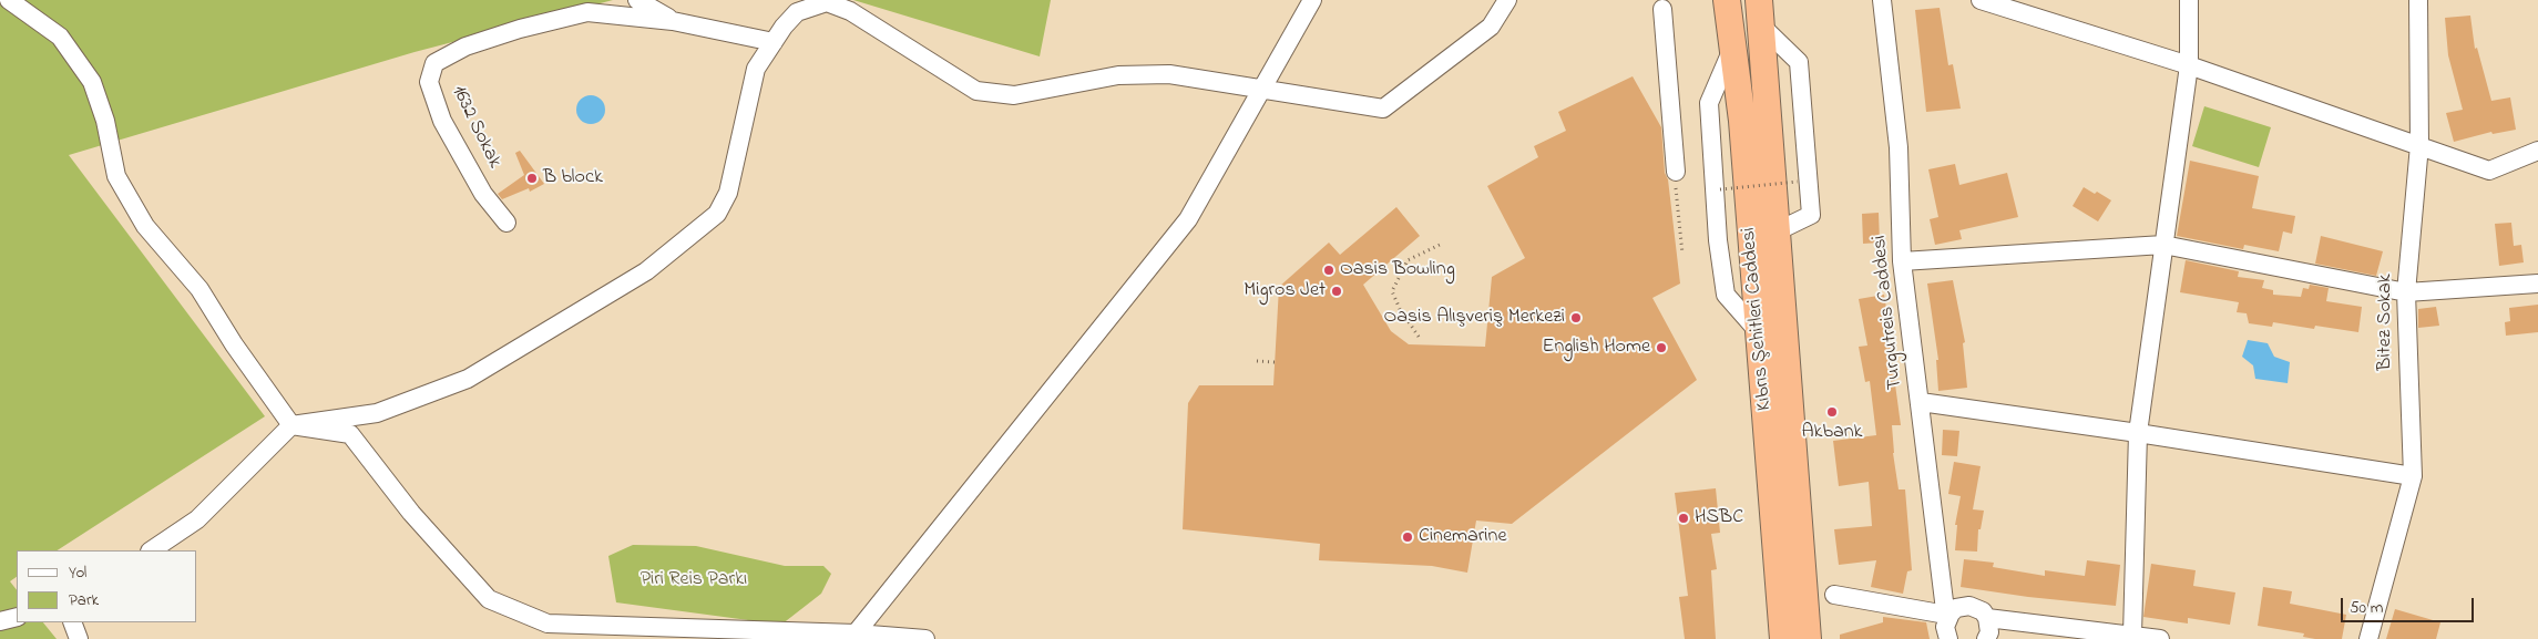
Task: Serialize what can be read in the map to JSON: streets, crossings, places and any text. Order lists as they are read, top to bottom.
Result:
{
  "streets": {
    "highway": ["Kıbrıs Şehitleri Caddesi"],
    "street": ["1632 Sokak", "Turgutreis Caddesi", "Bitez Sokak"]
  },
  "parks": ["Piri Reis Parkı"],
  "places": [
    "B block",
    "Oasis Bowling",
    "Migros Jet",
    "Oasis Alışveriş Merkezi",
    "English Home",
    "Akbank",
    "HSBC",
    "Cinemarine"
  ],
  "legend": ["Yol", "Park"],
  "scale_bar": "50 m"
}
